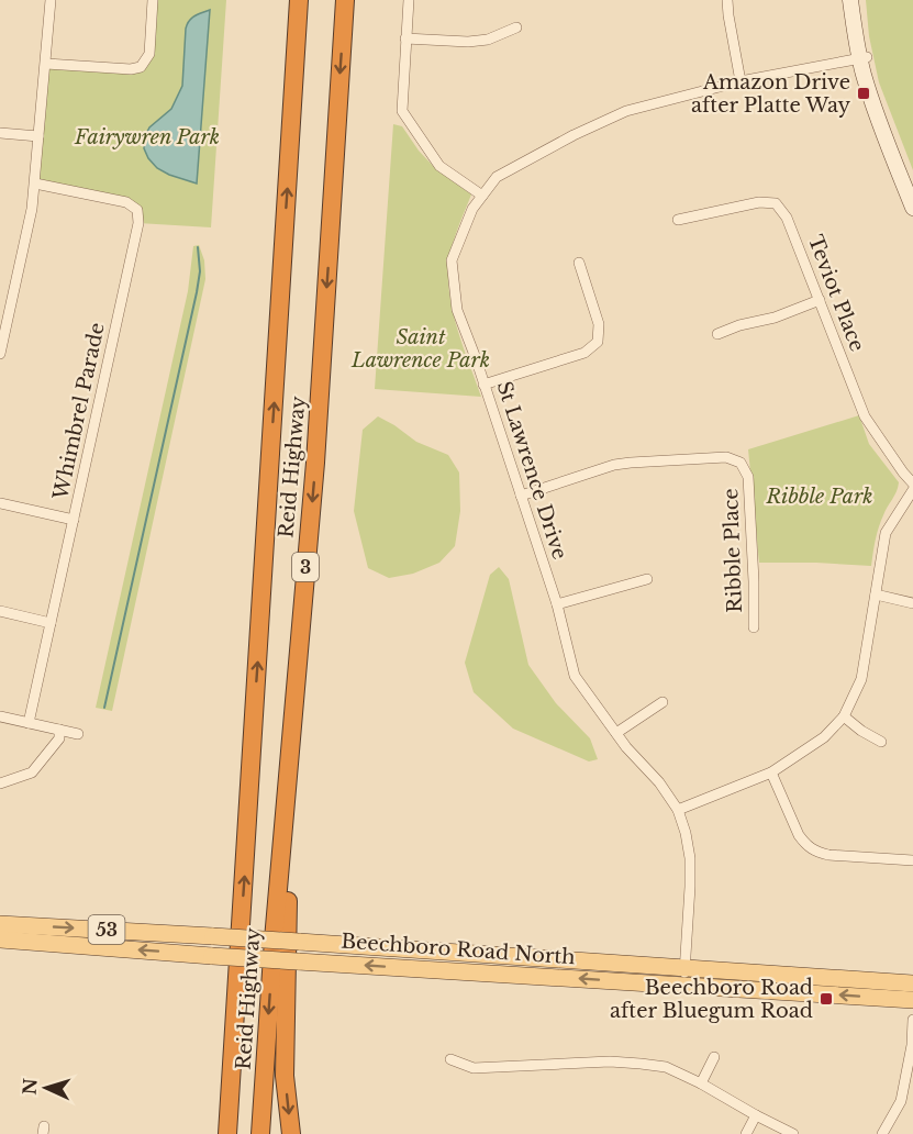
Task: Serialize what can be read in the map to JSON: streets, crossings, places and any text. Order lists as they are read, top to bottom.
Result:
{
  "streets": {
    "highway": ["Reid Highway", "3"],
    "main road": ["53", "Beechboro Road North"],
    "street": [
      "Teviot Place",
      "Whimbrel Parade",
      "St Lawrence Drive",
      "Ribble Place"
    ]
  },
  "crossings": [
    ["St Lawrence Drive", "Ribble Place"],
    ["St Lawrence Drive", "Beechboro Road North"]
  ],
  "parks": ["Fairywren Park", "Saint Lawrence Park", "Ribble Park"],
  "places": {
    "transit": ["Amazon Drive after Platte Way", "Beechboro Road after Bluegum Road"]
  },
  "north": "left"
}
